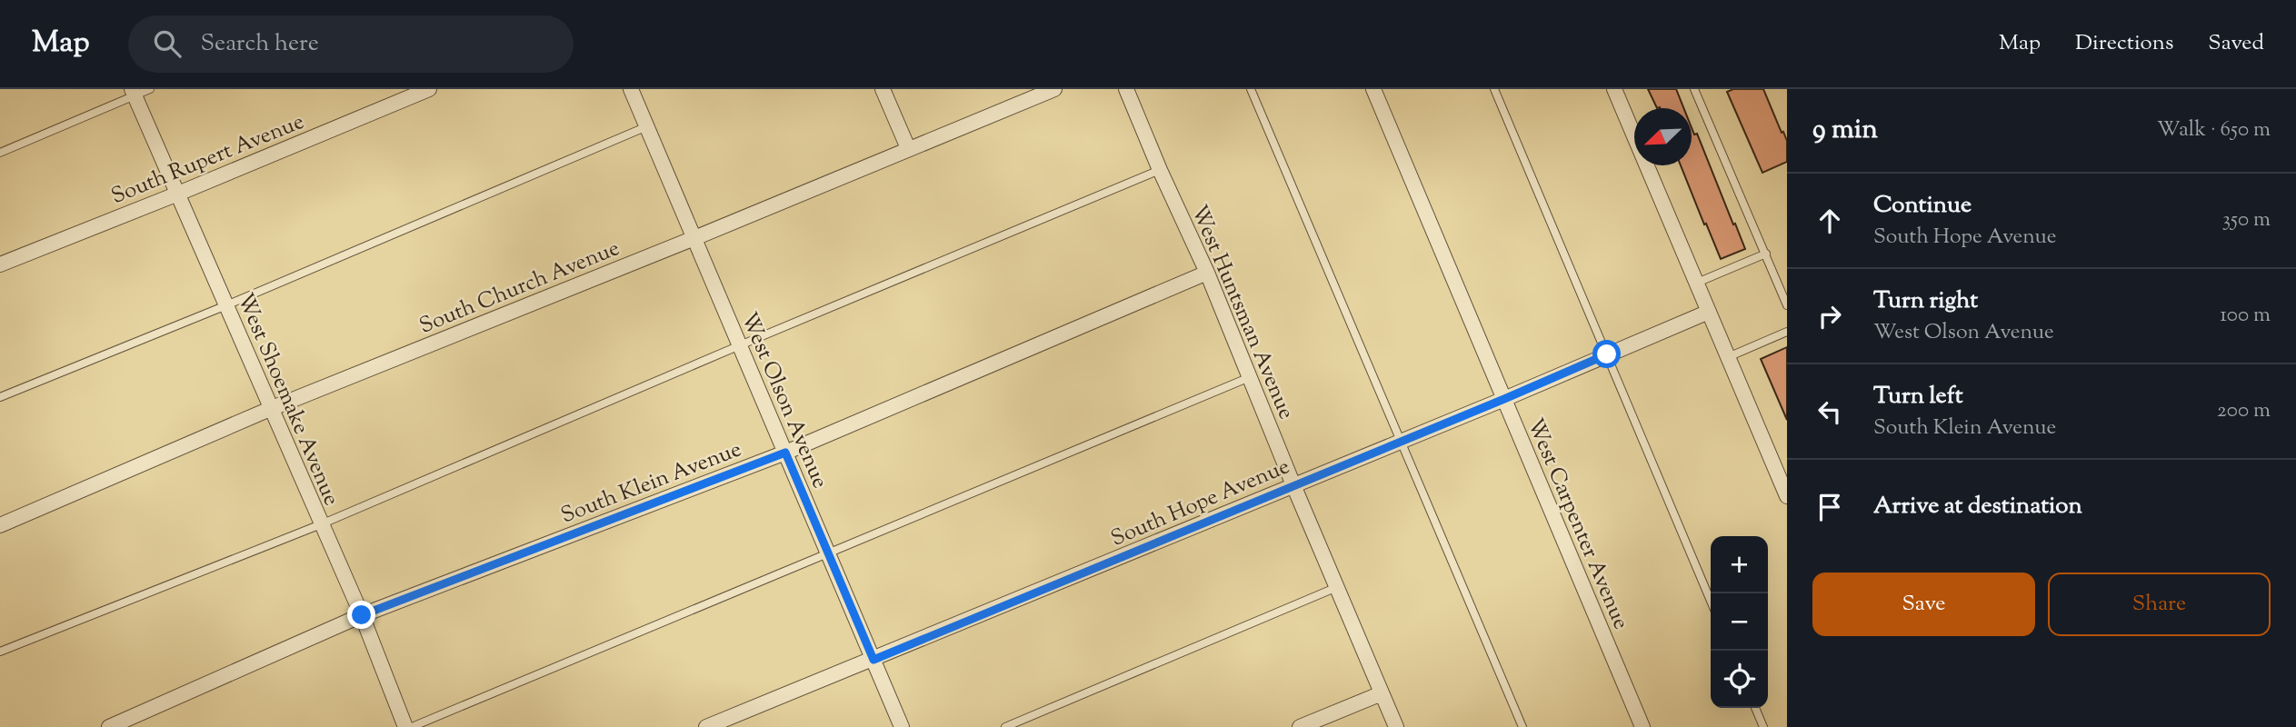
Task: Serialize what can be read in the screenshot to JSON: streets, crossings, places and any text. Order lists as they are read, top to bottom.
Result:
{
  "streets": {
    "street": [
      "South Rupert Avenue",
      "South Church Avenue",
      "West Huntsman Avenue",
      "West Shoemake Avenue",
      "West Olson Avenue",
      "South Klein Avenue",
      "South Hope Avenue",
      "West Carpenter Avenue"
    ]
  },
  "crossings": [
    ["South Rupert Avenue", "West Shoemake Avenue"],
    ["South Church Avenue", "West Shoemake Avenue"],
    ["South Church Avenue", "West Olson Avenue"],
    ["West Huntsman Avenue", "South Klein Avenue"],
    ["West Huntsman Avenue", "South Hope Avenue"],
    ["West Shoemake Avenue", "South Klein Avenue"],
    ["West Olson Avenue", "South Klein Avenue"],
    ["West Olson Avenue", "South Hope Avenue"],
    ["South Hope Avenue", "West Carpenter Avenue"]
  ],
  "north": "bottom left",
  "page": {
    "header": "Map",
    "search": "Search here",
    "nav": ["Map", "Directions", "Saved"],
    "heading": ["9 min", "Walk · 650 m"],
    "list": [
      ["Continue", "South Hope Avenue", "350 m"],
      ["Turn right", "West Olson Avenue", "100 m"],
      ["Turn left", "South Klein Avenue", "200 m"],
      "Arrive at destination"
    ],
    "map_buttons": ["+", "−"],
    "buttons": ["Save", "Share"]
  }
}
